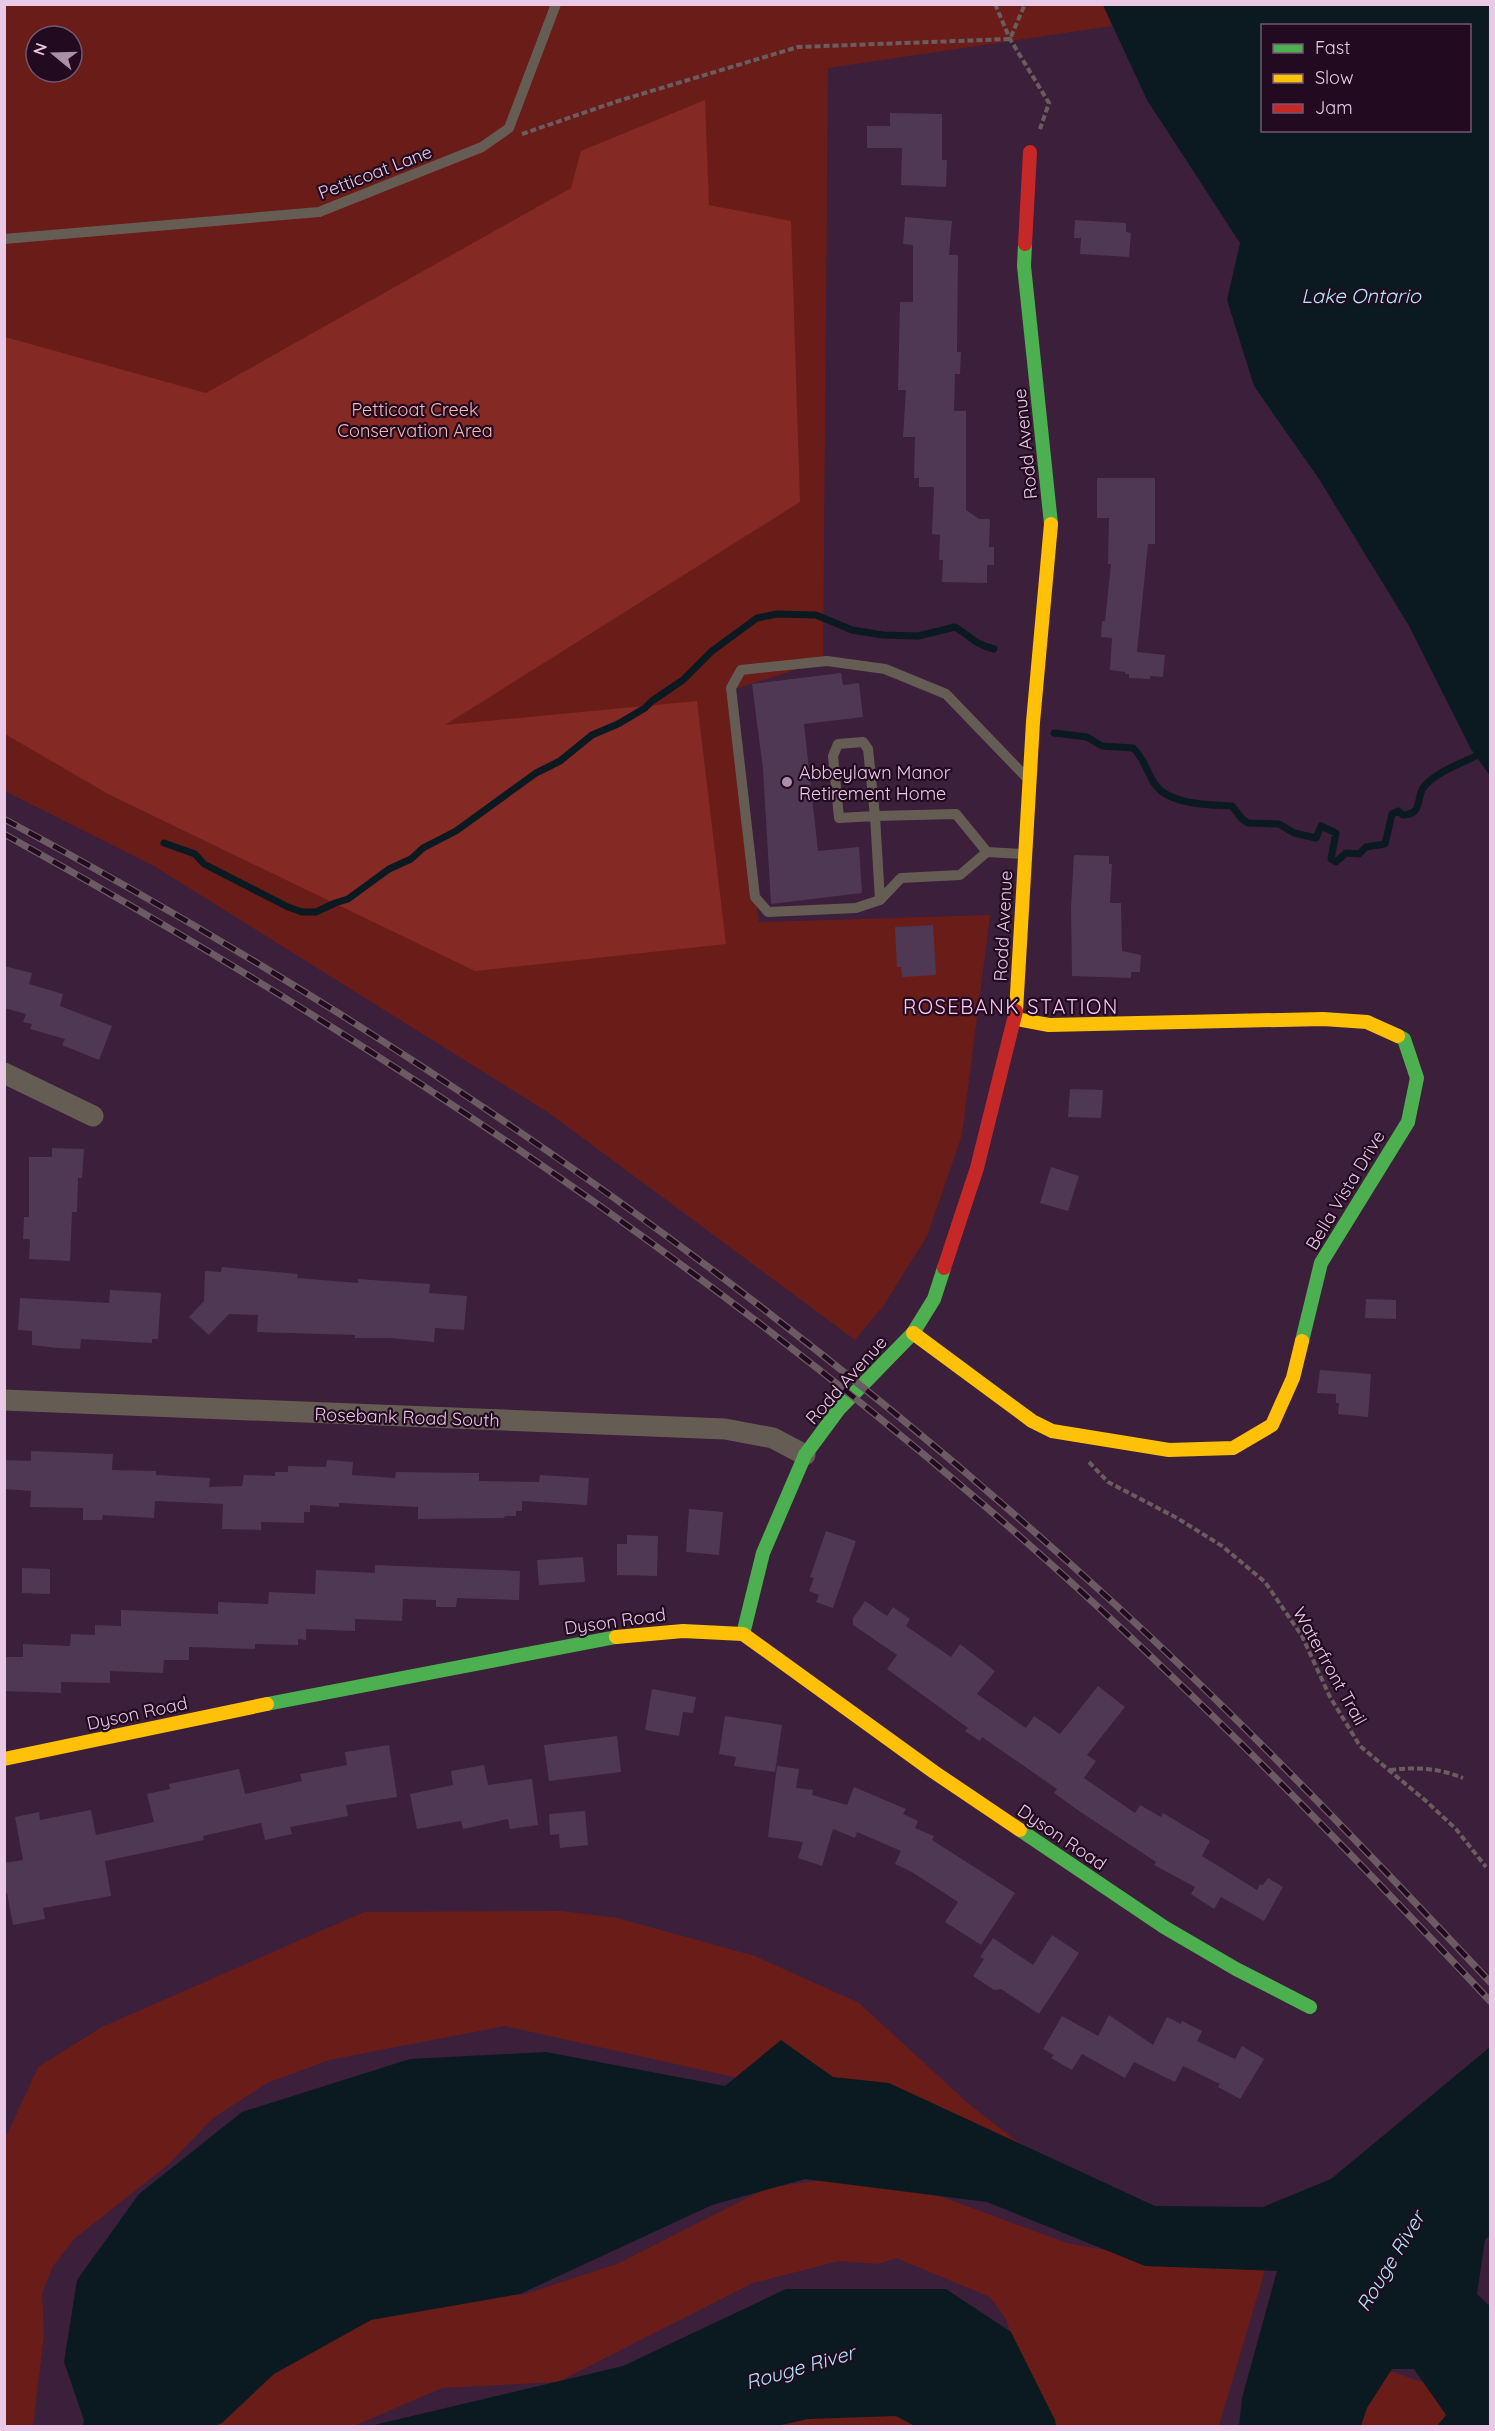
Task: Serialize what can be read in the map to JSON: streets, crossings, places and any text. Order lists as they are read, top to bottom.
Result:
{
  "streets": {
    "street": [
      "Rodd Avenue",
      "Bella Vista Drive",
      "Rosebank Road South",
      "Dyson Road"
    ],
    "lane": ["Petticoat Lane"],
    "path": ["Waterfront Trail"]
  },
  "crossings": [
    ["Rodd Avenue", "Bella Vista Drive"],
    ["Rodd Avenue", "Rosebank Road South"],
    ["Rodd Avenue", "Dyson Road"]
  ],
  "districts": ["ROSEBANK STATION"],
  "water": ["Lake Ontario", "Rouge River"],
  "parks": ["Petticoat Creek Conservation Area"],
  "places": ["Abbeylawn Manor Retirement Home"],
  "legend": ["Fast", "Slow", "Jam"],
  "north": "left"
}
